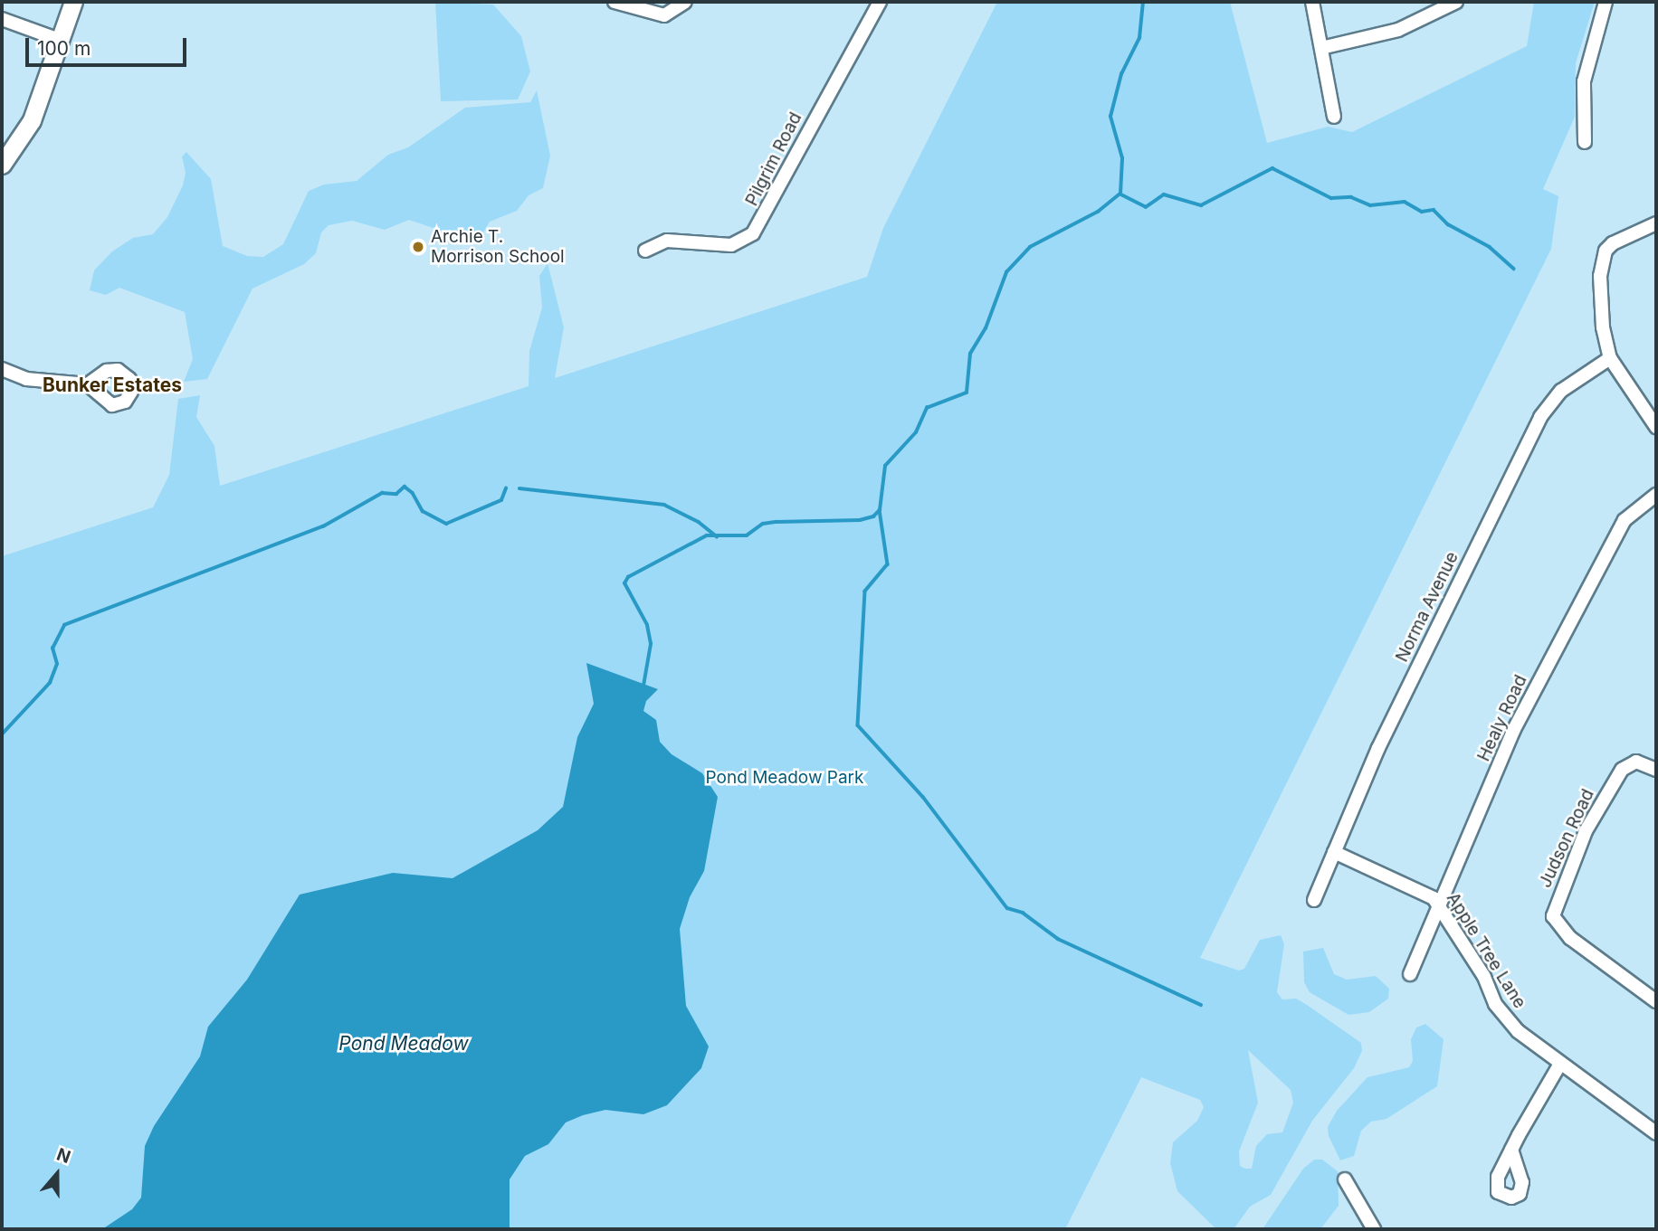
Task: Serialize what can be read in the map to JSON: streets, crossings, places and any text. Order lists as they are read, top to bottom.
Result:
{
  "streets": {
    "street": [
      "Pilgrim Road",
      "Norma Avenue",
      "Healy Road",
      "Judson Road",
      "Apple Tree Lane"
    ]
  },
  "crossings": [
    ["Norma Avenue", "Apple Tree Lane"],
    ["Healy Road", "Apple Tree Lane"]
  ],
  "districts": ["Bunker Estates"],
  "water": ["Pond Meadow"],
  "parks": ["Pond Meadow Park"],
  "places": ["Archie T. Morrison School"],
  "scale_bar": "100 m",
  "north": "top"
}
